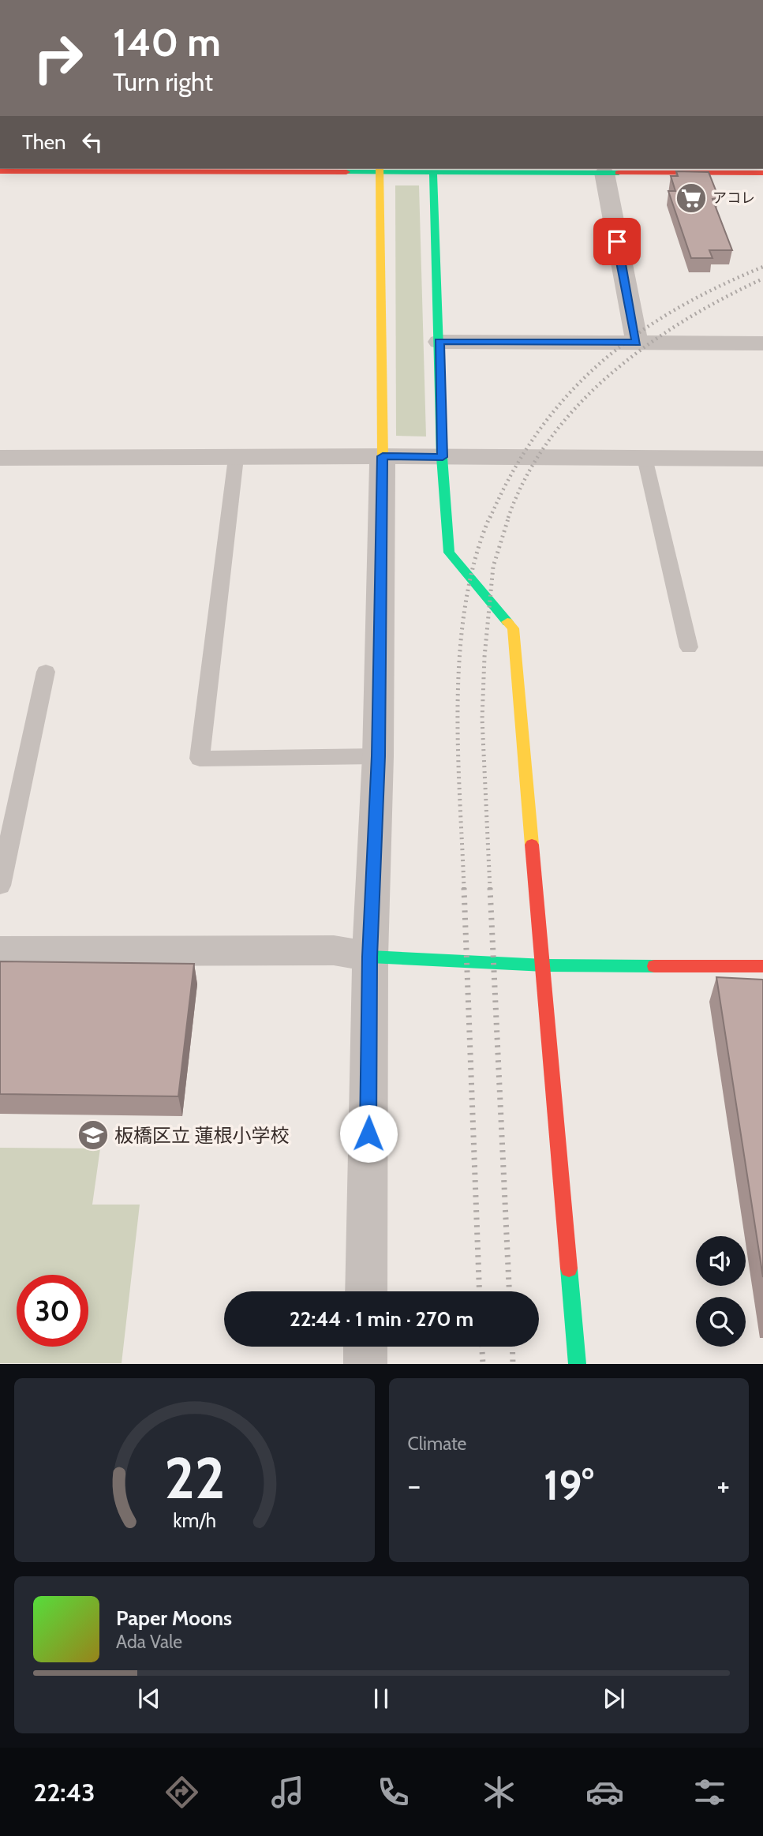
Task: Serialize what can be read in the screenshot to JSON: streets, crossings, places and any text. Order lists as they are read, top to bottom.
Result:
{
  "places": {
    "supermarket": ["アコレ"],
    "school or university": ["板橋区立 蓮根小学校"]
  },
  "page": {
    "turn": ["140 m", "Turn right"],
    "then": "Then",
    "limit": "30",
    "trip": "22:44 · 1 min · 270 m",
    "tile": "Climate",
    "heat": ["−", "19°", "+"],
    "song": ["Paper Moons", "Ada Vale"],
    "tabs": "22:43",
    "gauge": ["22", "km/h"]
  }
}
